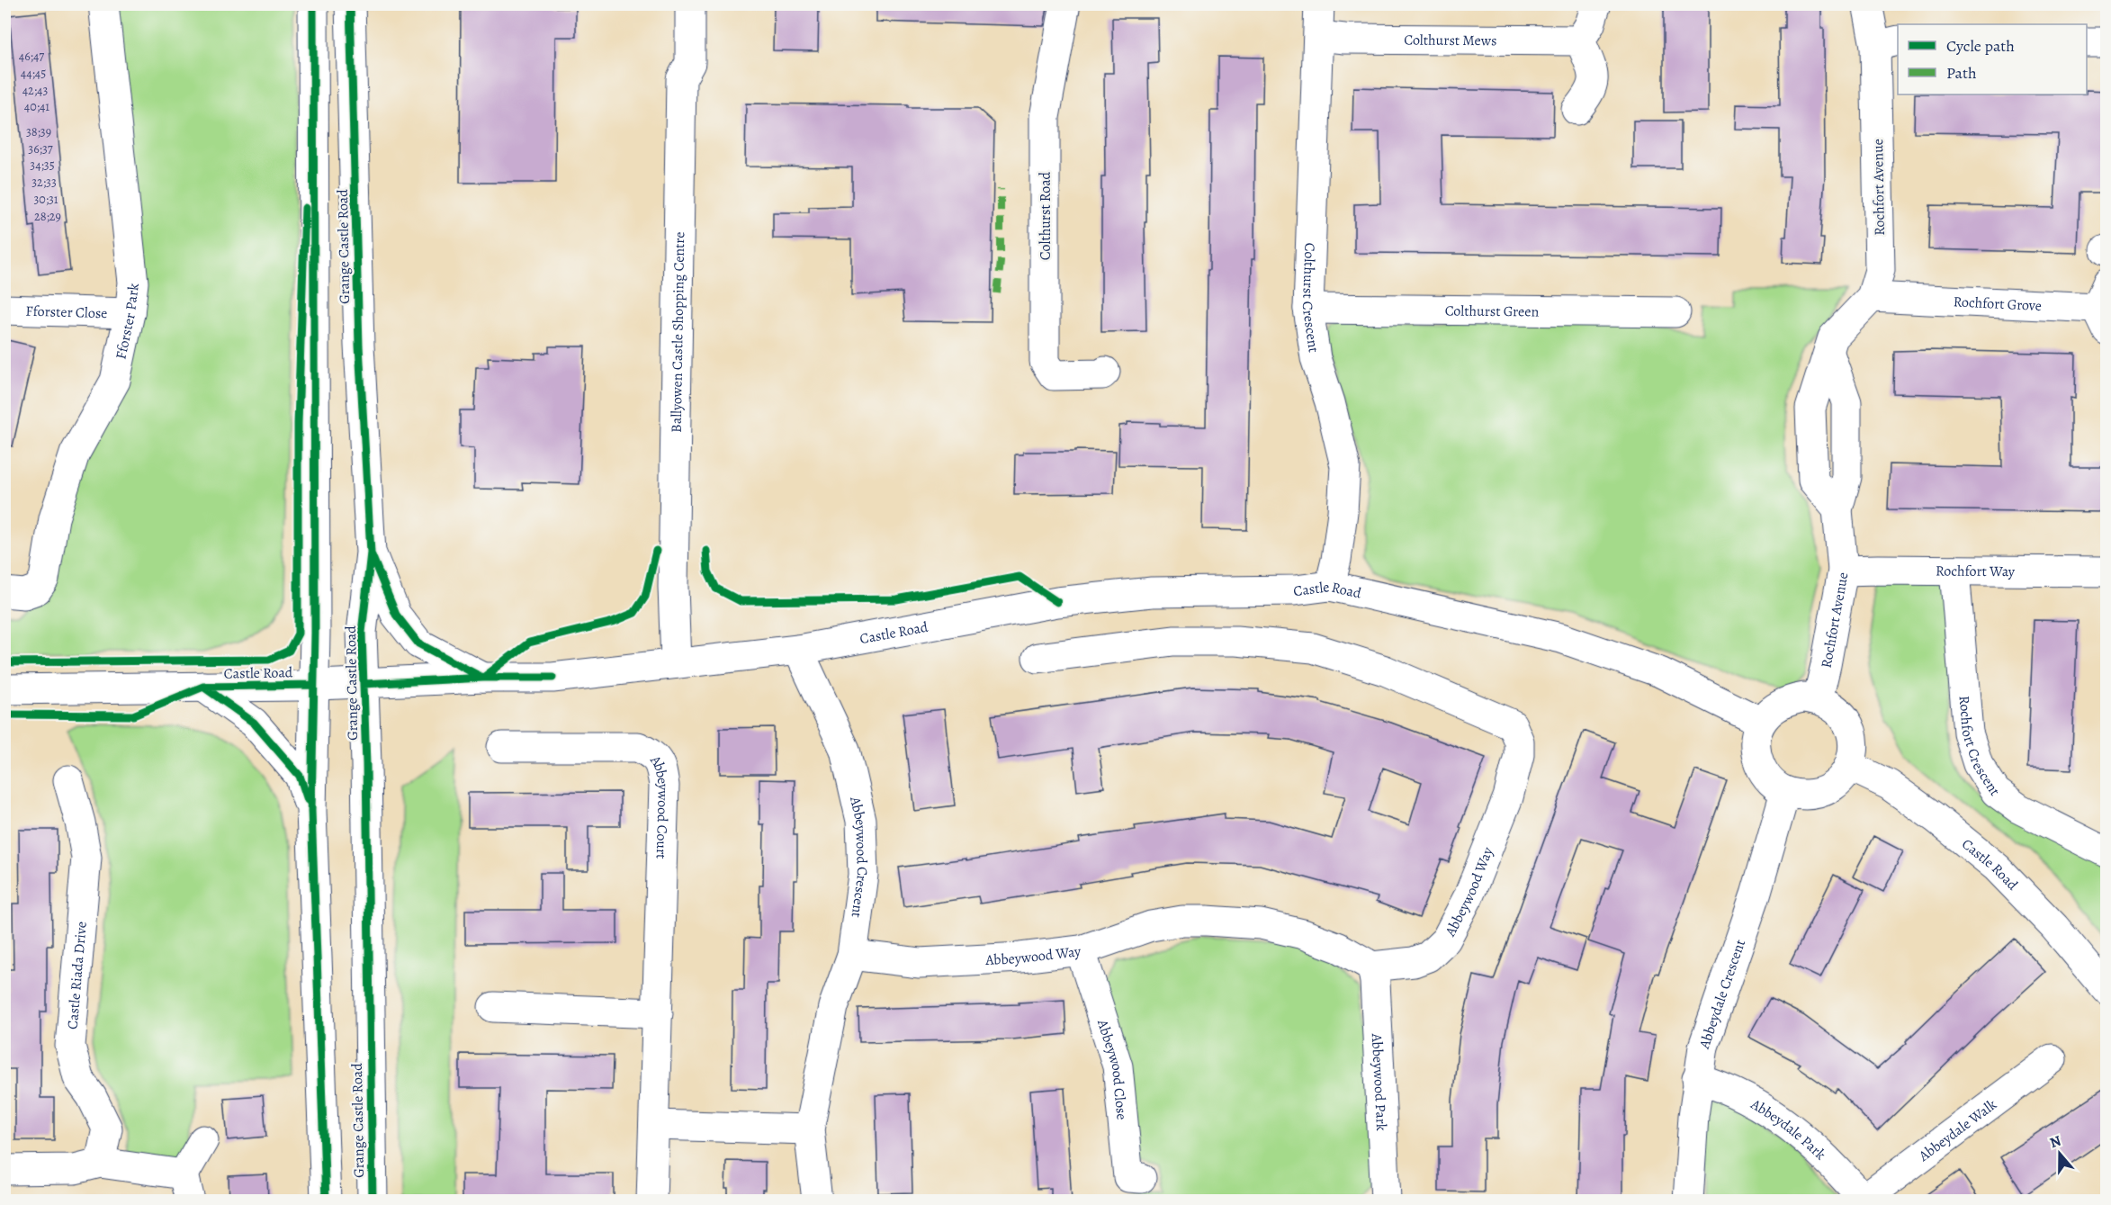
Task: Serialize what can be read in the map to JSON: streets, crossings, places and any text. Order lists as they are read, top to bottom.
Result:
{
  "streets": {
    "street": [
      "Colthurst Mews",
      "Rochfort Avenue",
      "Colthurst Road",
      "Grange Castle Road",
      "Colthurst Crescent",
      "Rochfort Grove",
      "Colthurst Green",
      "Fforster Close",
      "Fforster Park",
      "Ballyowen Castle Shopping Centre",
      "Rochfort Way",
      "Castle Road",
      "Rochfort Crescent",
      "Abbeywood Court",
      "Abbeywood Crescent",
      "Abbeywood Way",
      "Castle Riada Drive",
      "Abbeydale Crescent",
      "Abbeywood Close",
      "Abbeywood Park",
      "Abbeydale Walk",
      "Abbeydale Park"
    ]
  },
  "crossings": [
    ["Colthurst Mews", "Colthurst Crescent"],
    ["Rochfort Avenue", "Rochfort Grove"],
    ["Rochfort Avenue", "Rochfort Way"],
    ["Rochfort Avenue", "Castle Road"],
    ["Rochfort Avenue", "Abbeydale Crescent"],
    ["Grange Castle Road", "Castle Road"],
    ["Colthurst Crescent", "Colthurst Green"],
    ["Colthurst Crescent", "Castle Road"],
    ["Fforster Close", "Fforster Park"],
    ["Ballyowen Castle Shopping Centre", "Castle Road"],
    ["Rochfort Way", "Rochfort Crescent"],
    ["Castle Road", "Abbeywood Crescent"],
    ["Castle Road", "Abbeydale Crescent"],
    ["Abbeywood Crescent", "Abbeywood Way"],
    ["Abbeywood Way", "Abbeywood Close"],
    ["Abbeywood Way", "Abbeywood Park"],
    ["Abbeydale Crescent", "Abbeydale Park"],
    ["Abbeydale Walk", "Abbeydale Park"]
  ],
  "house_numbers": [
    "46;47",
    "44;45",
    "42;43",
    "40;41",
    "38;39",
    "36;37",
    "34;35",
    "32;33",
    "30;31",
    "28;29"
  ],
  "legend": ["Cycle path", "Path"],
  "north": "top"
}
